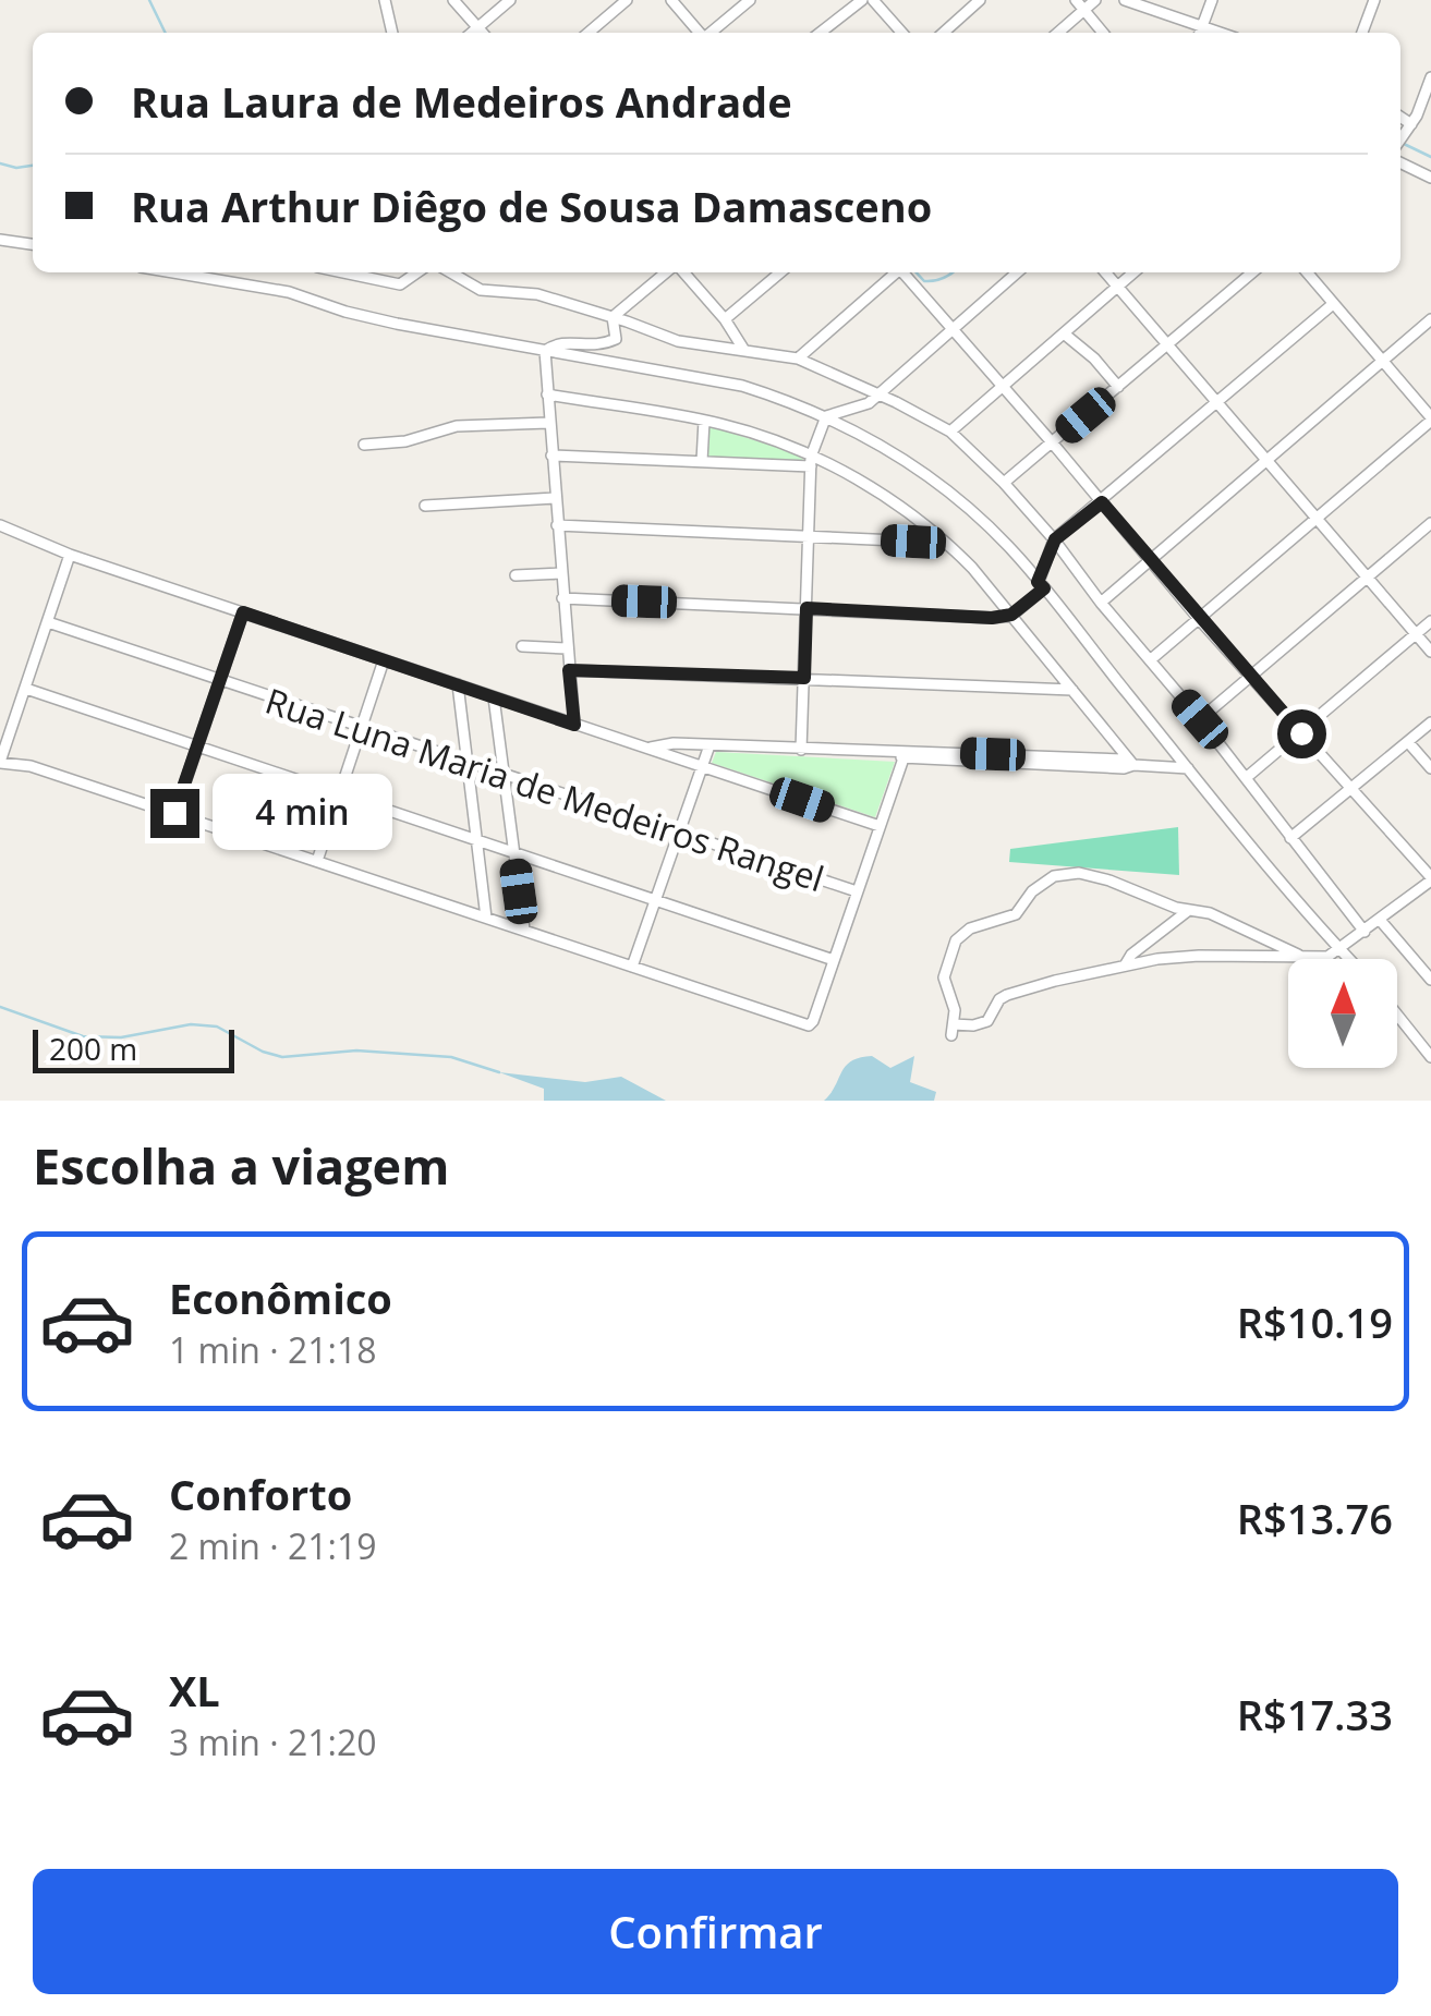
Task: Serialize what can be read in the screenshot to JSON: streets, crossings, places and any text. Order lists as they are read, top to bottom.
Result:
{
  "streets": {
    "street": ["Rua Luna Maria de Medeiros Rangel"]
  },
  "scale_bar": "200 m",
  "north": "top",
  "page": {
    "banner": ["Rua Laura de Medeiros Andrade", "Rua Arthur Diêgo de Sousa Damasceno"],
    "bubble": "4 min",
    "scale": "200 m",
    "heading": "Escolha a viagem",
    "list": [
      {
        "name": "Econômico",
        "note": "1 min · 21:18",
        "value": "R$10.19"
      },
      {
        "name": "Conforto",
        "note": "2 min · 21:19",
        "value": "R$13.76"
      },
      {
        "name": "XL",
        "note": "3 min · 21:20",
        "value": "R$17.33"
      }
    ],
    "buttons": "Confirmar"
  }
}
